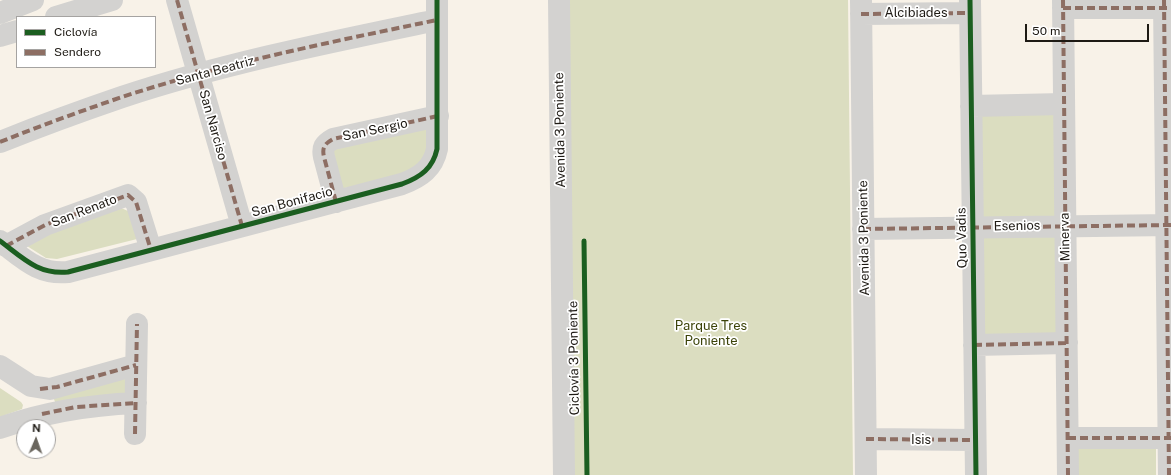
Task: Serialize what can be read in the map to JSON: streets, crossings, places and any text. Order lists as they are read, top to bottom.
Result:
{
  "streets": {
    "street": [
      "Alcibiades",
      "Santa Beatriz",
      "San Narciso",
      "San Sergio",
      "Avenida 3 Poniente",
      "San Bonifacio",
      "San Renato",
      "Esenios",
      "Minerva",
      "Quo Vadis",
      "Isis"
    ],
    "cycle path": ["Ciclovía 3 Poniente"]
  },
  "crossings": [
    ["Alcibiades", "Avenida 3 Poniente"],
    ["Alcibiades", "Quo Vadis"],
    ["Santa Beatriz", "San Narciso"],
    ["Santa Beatriz", "San Bonifacio"],
    ["San Narciso", "San Bonifacio"],
    ["San Sergio", "San Bonifacio"],
    ["Avenida 3 Poniente", "Esenios"],
    ["Avenida 3 Poniente", "Isis"],
    ["San Bonifacio", "San Renato"],
    ["Esenios", "Minerva"],
    ["Esenios", "Quo Vadis"],
    ["Quo Vadis", "Isis"]
  ],
  "parks": ["Parque Tres Poniente"],
  "legend": ["Ciclovía", "Sendero"],
  "scale_bar": "50 m",
  "north": "top"
}
